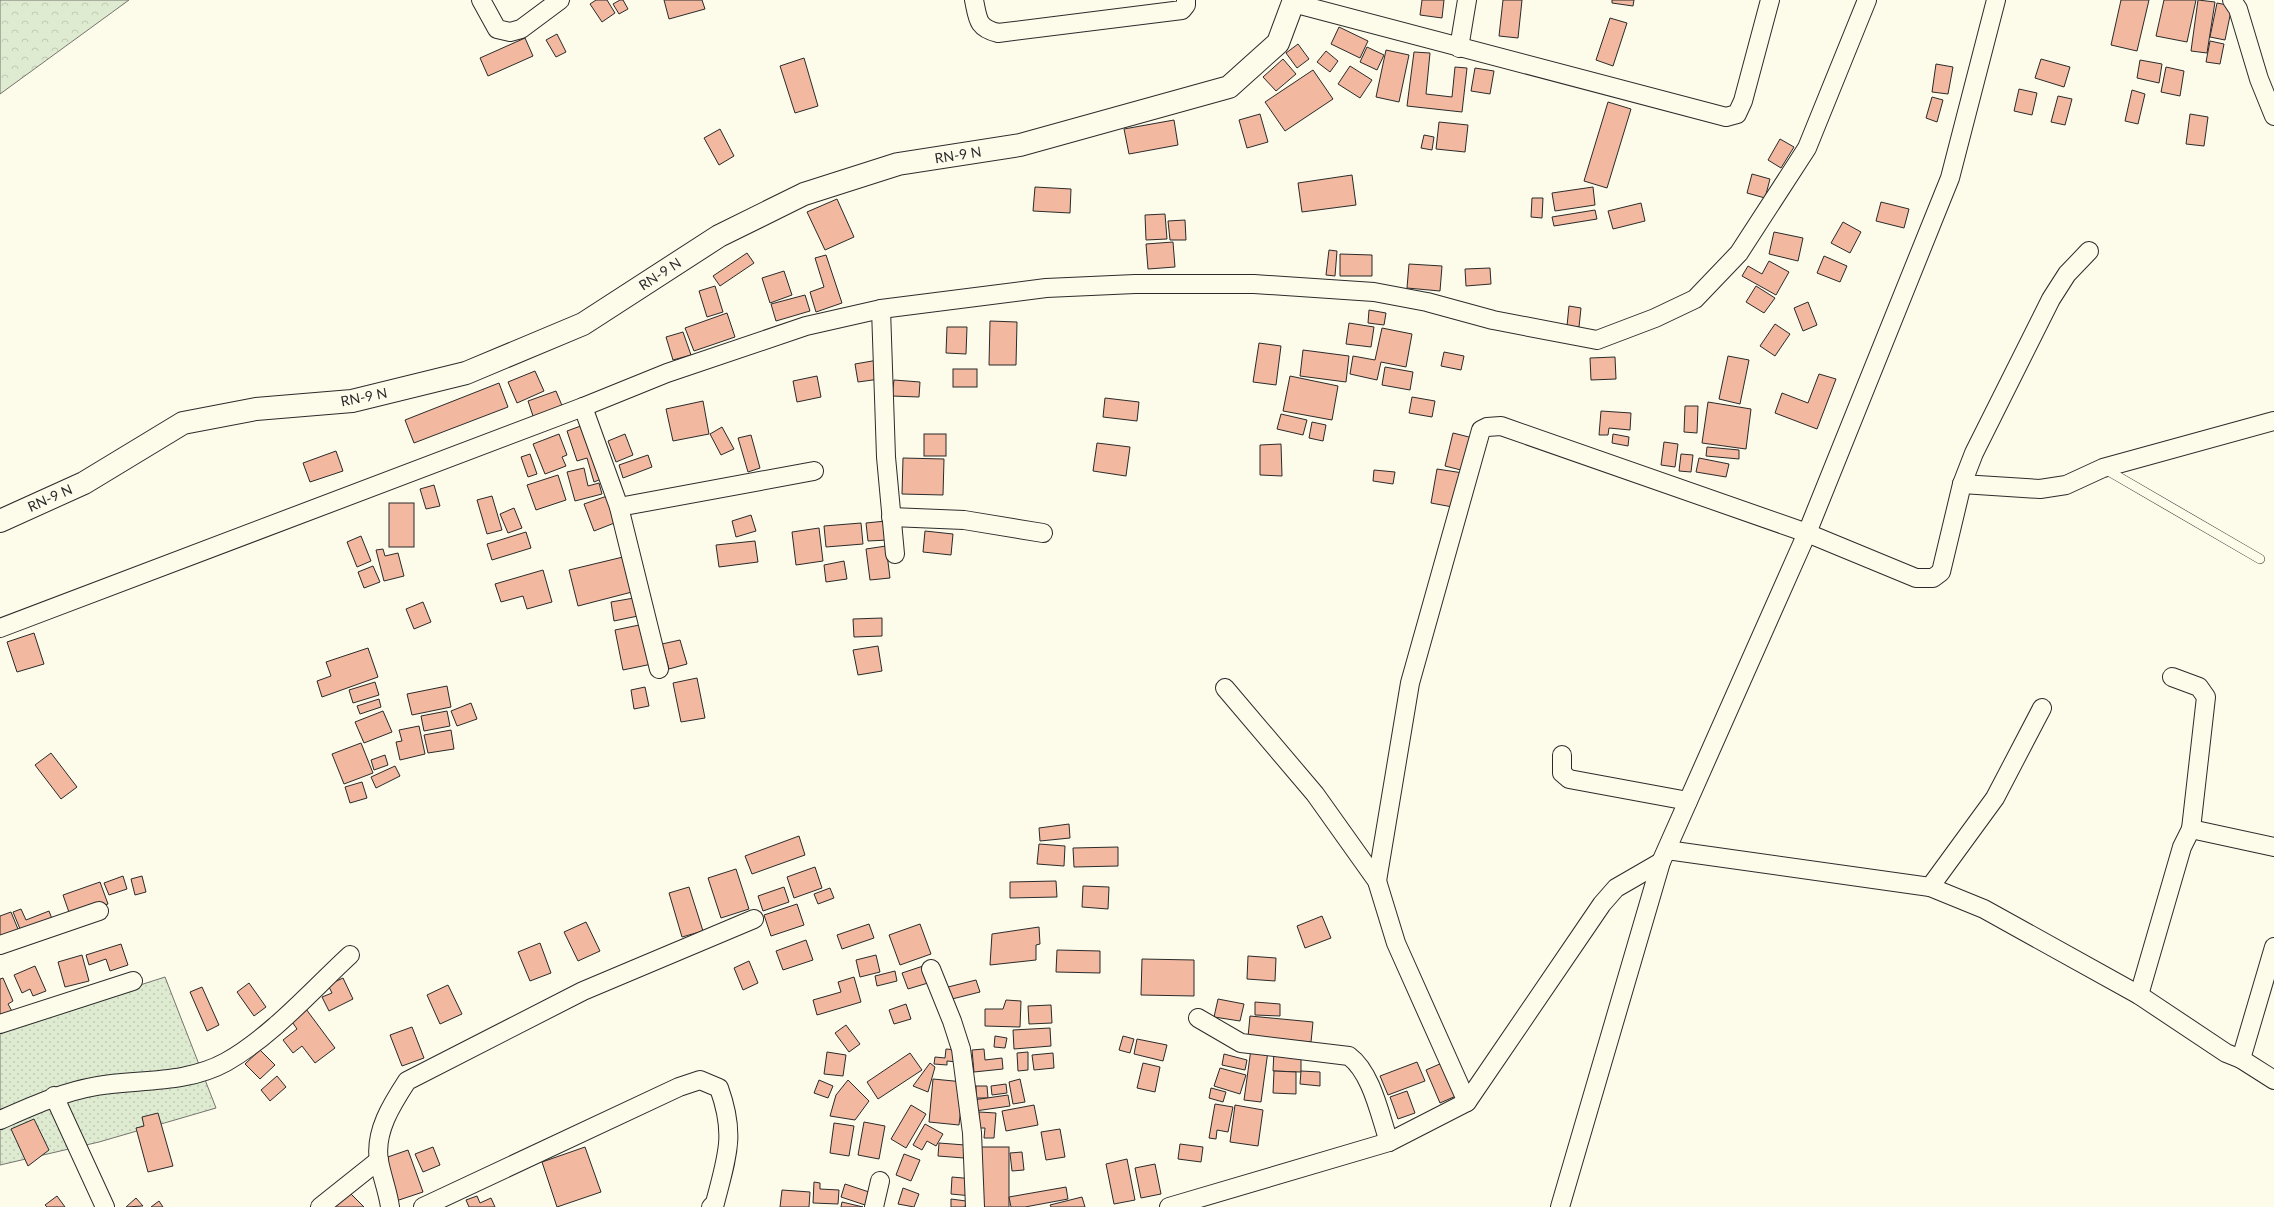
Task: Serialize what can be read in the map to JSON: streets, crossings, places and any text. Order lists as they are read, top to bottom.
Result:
{
  "streets": {
    "main road": ["RN-9 N"]
  }
}
